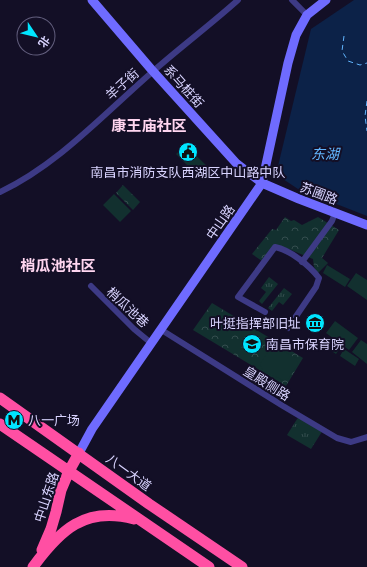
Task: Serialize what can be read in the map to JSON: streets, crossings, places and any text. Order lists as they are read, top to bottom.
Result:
{
  "streets": {
    "highway": ["八一大道", "中山东路"],
    "main road": ["系马桩街", "苏圃路", "中山路"],
    "street": ["羊子街", "梢瓜池巷", "皇殿侧路"]
  },
  "crossings": [
    ["羊子街", "系马桩街"],
    ["系马桩街", "苏圃路"],
    ["系马桩街", "中山路"],
    ["苏圃路", "中山路"],
    ["中山路", "梢瓜池巷"],
    ["中山路", "皇殿侧路"],
    ["中山路", "中山东路"],
    ["八一大道", "中山东路"]
  ],
  "districts": ["康王庙社区", "梢瓜池社区"],
  "water": ["东湖"],
  "places": {
    "public building": ["南昌市消防支队西湖区中山路中队"],
    "museum": ["叶挺指挥部旧址"],
    "school or university": ["南昌市保育院"],
    "metro station": ["八一广场"]
  },
  "north": "bottom right"
}
